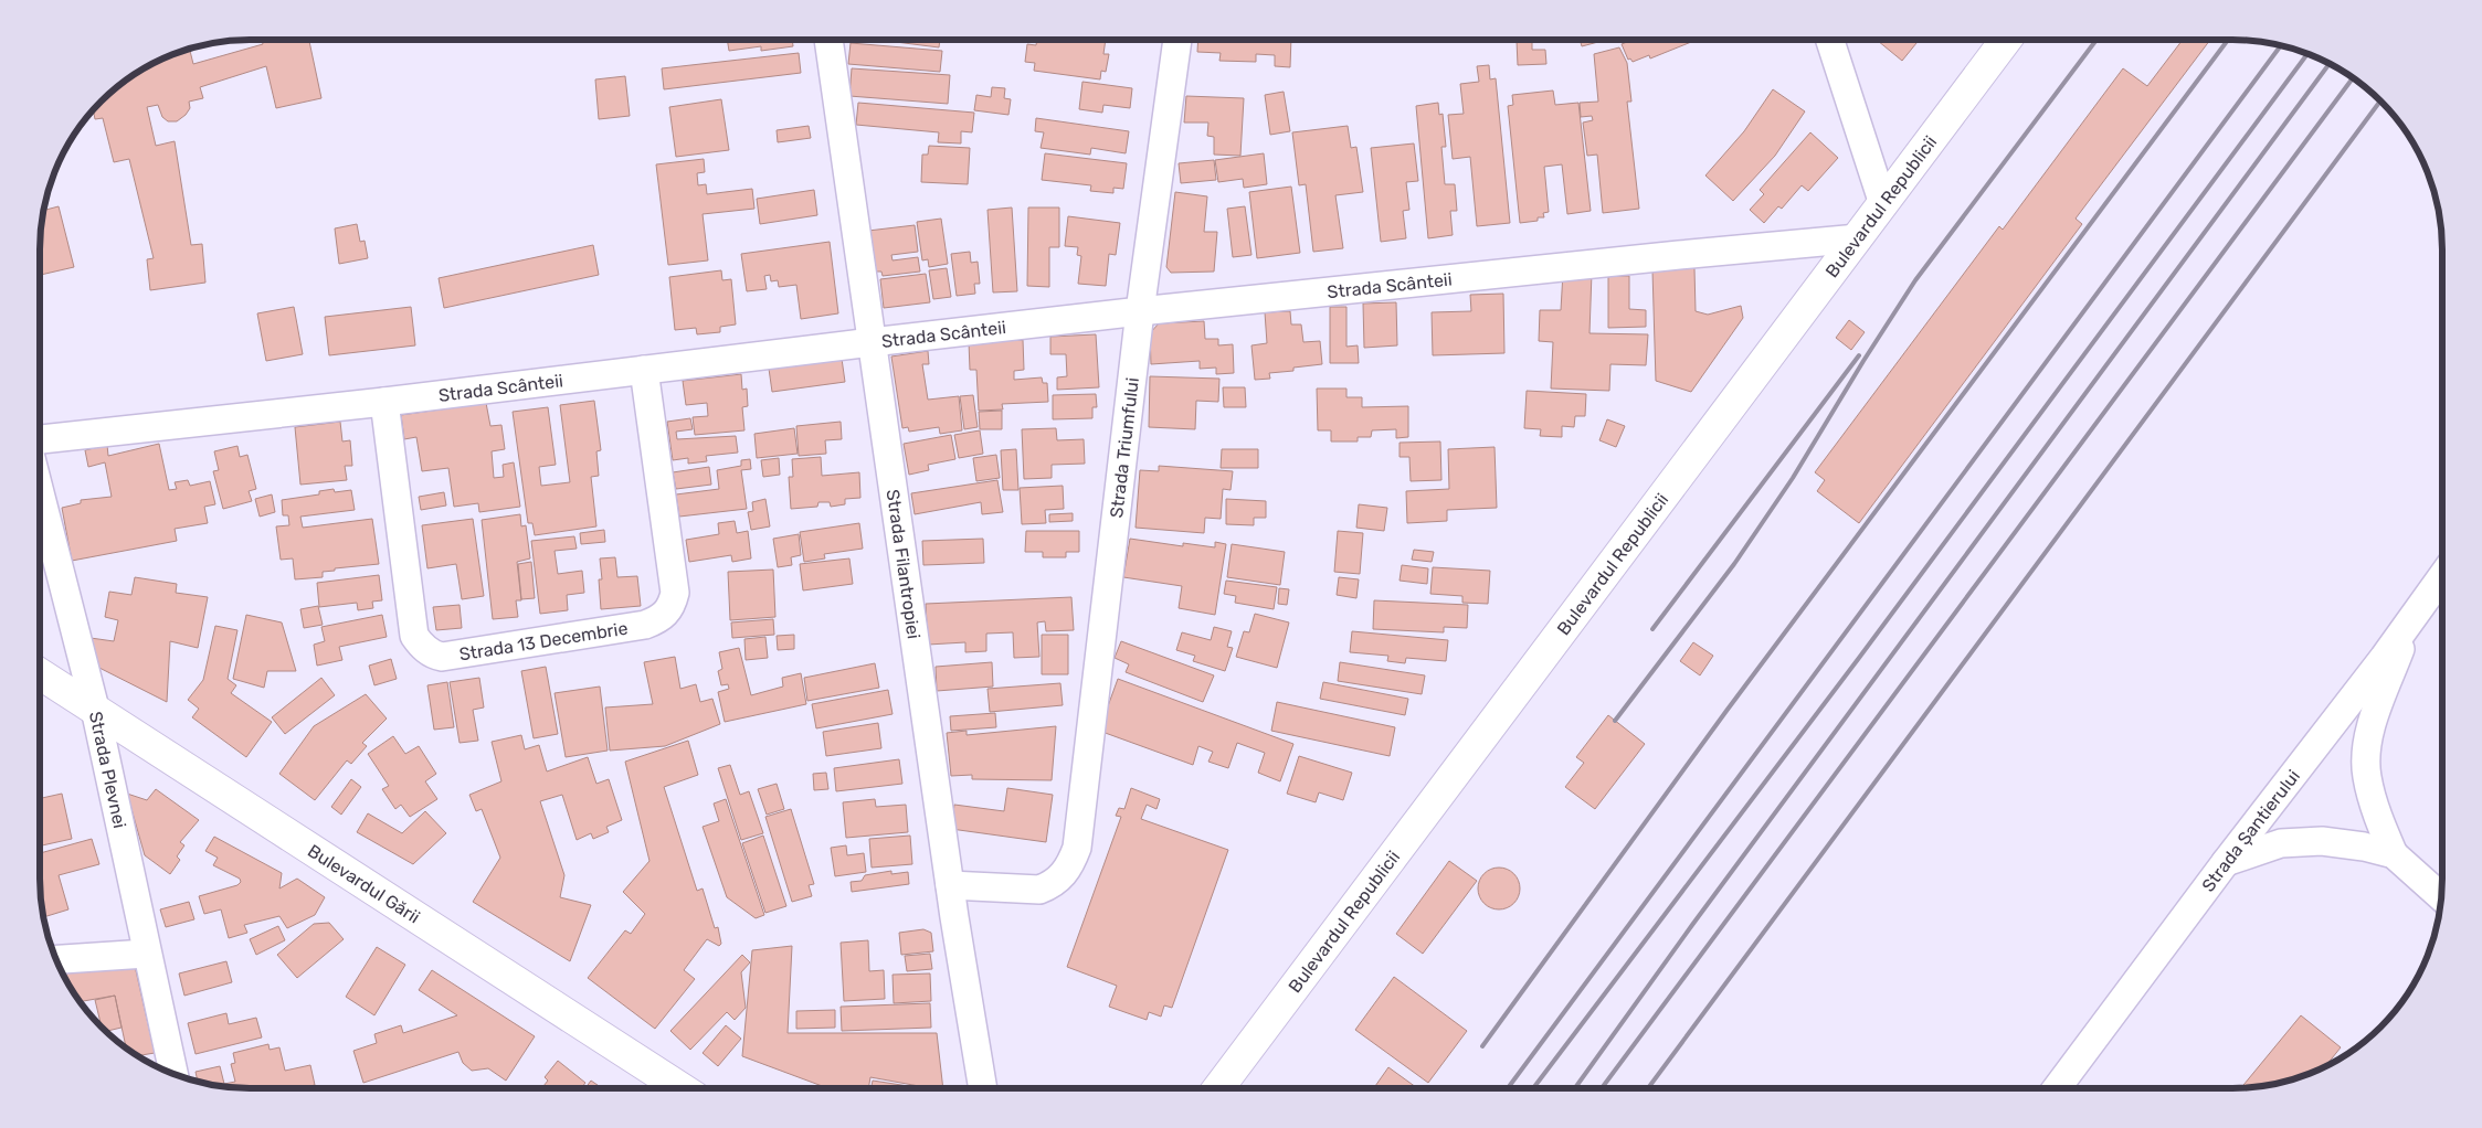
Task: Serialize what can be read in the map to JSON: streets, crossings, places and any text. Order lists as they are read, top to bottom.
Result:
{
  "streets": {
    "main road": ["Bulevardul Republicii", "Bulevardul Gării"],
    "street": [
      "Strada Scânteii",
      "Strada Triumfului",
      "Strada Filantropiei",
      "Strada 13 Decembrie",
      "Strada Plevnei",
      "Strada Șantierului"
    ]
  },
  "crossings": [
    ["Bulevardul Republicii", "Strada Scânteii"],
    ["Strada Scânteii", "Strada Triumfului"],
    ["Strada Scânteii", "Strada Filantropiei"],
    ["Strada Scânteii", "Strada 13 Decembrie"],
    ["Strada Triumfului", "Strada Filantropiei"],
    ["Strada Plevnei", "Bulevardul Gării"]
  ]
}
